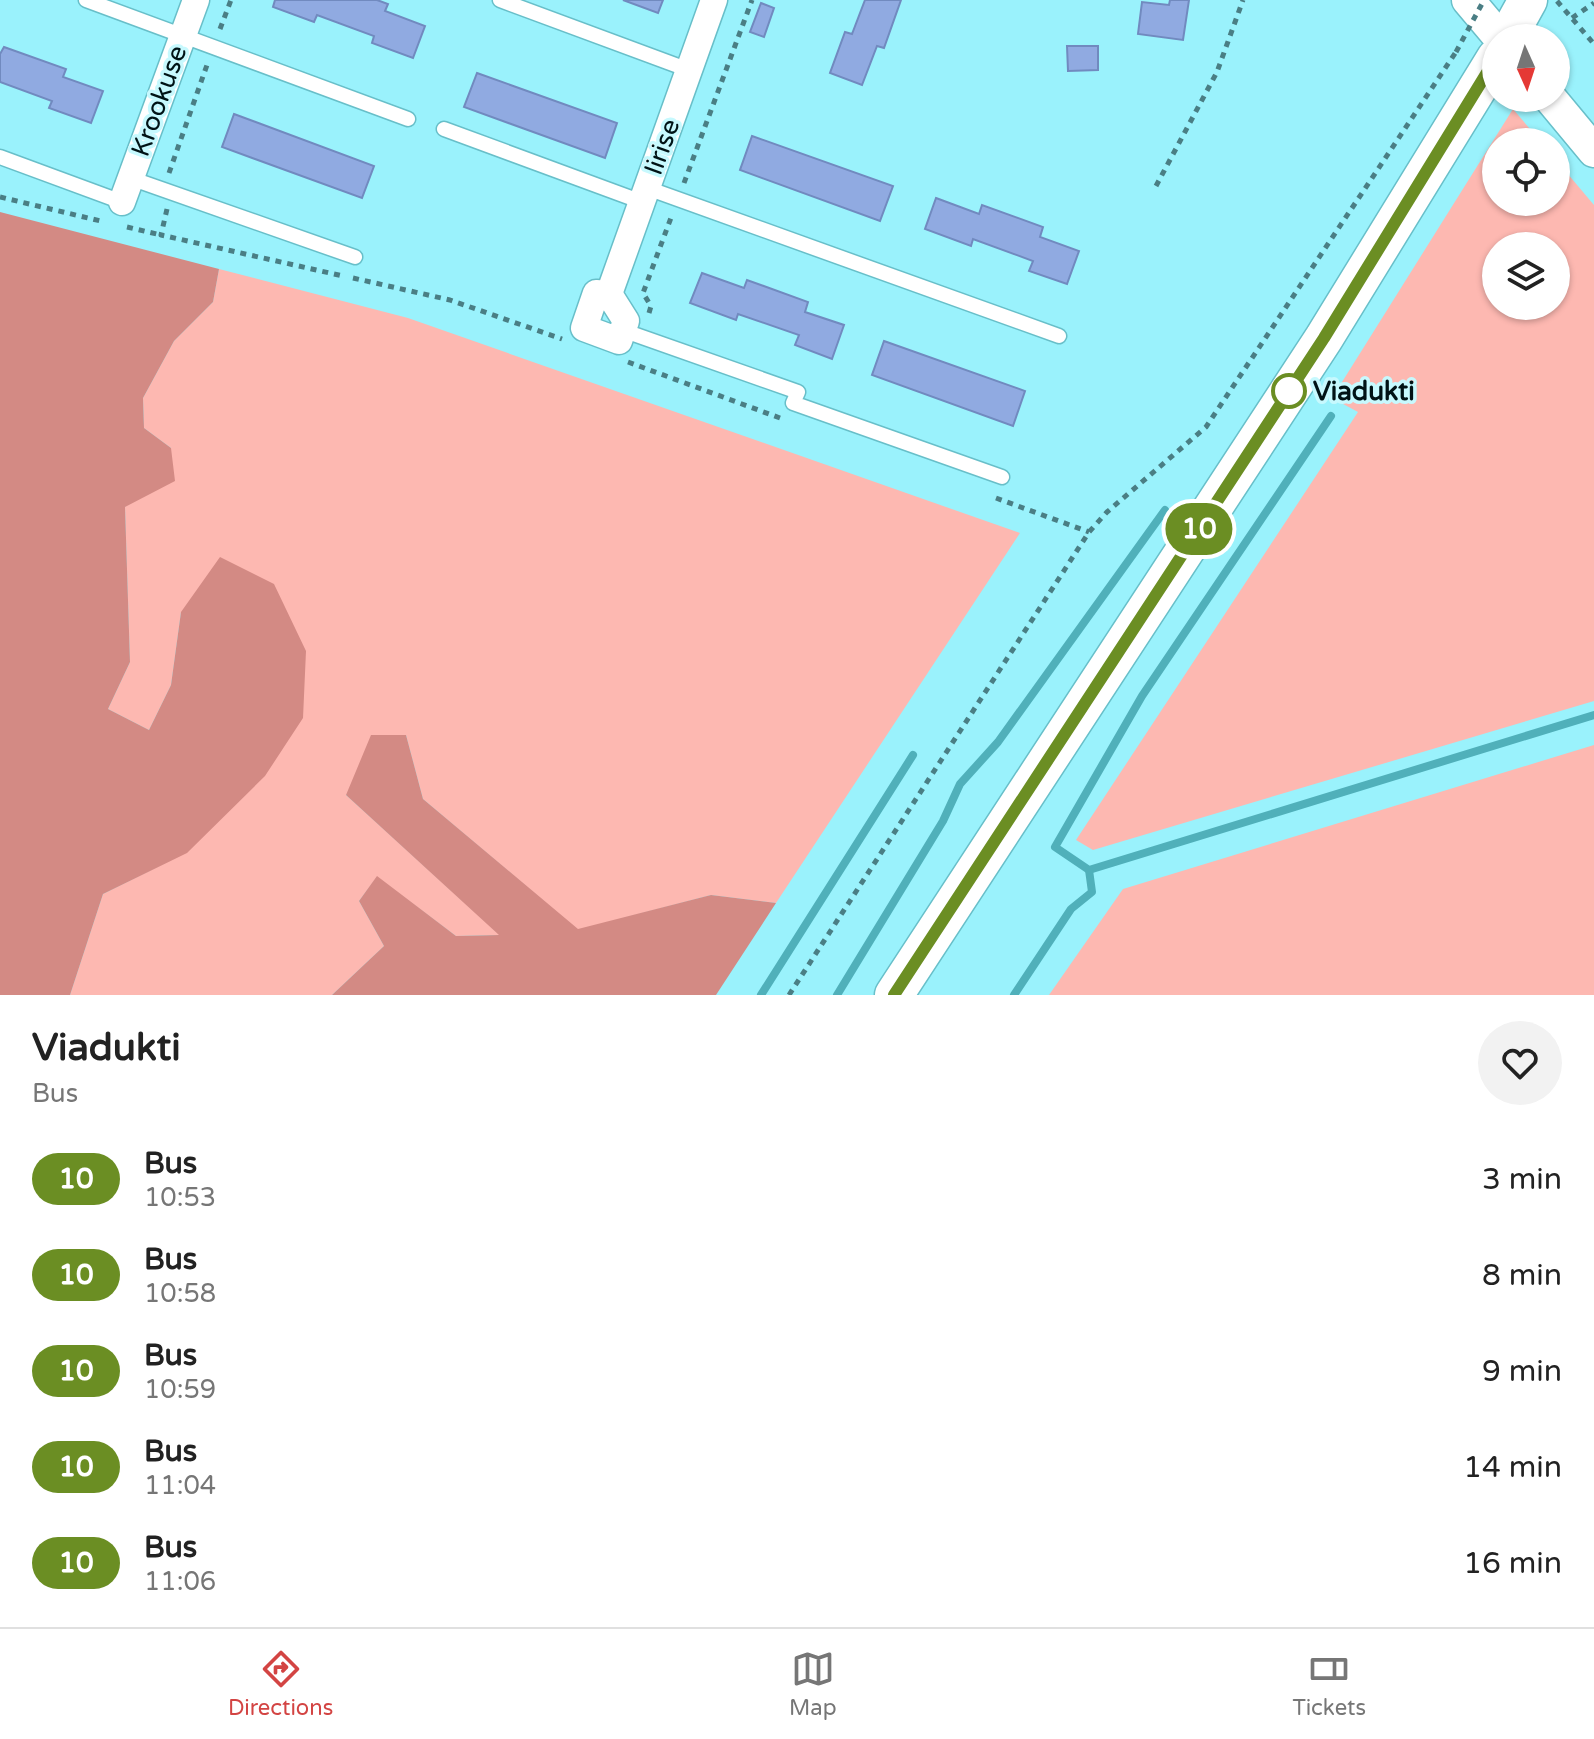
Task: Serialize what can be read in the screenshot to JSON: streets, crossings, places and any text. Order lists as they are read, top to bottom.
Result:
{
  "streets": {
    "street": ["Krookuse", "Iirise"]
  },
  "places": ["Viadukti"],
  "lines": ["bus line 10"],
  "north": "bottom",
  "page": {
    "on_map": "10",
    "heading": ["Viadukti", "Bus"],
    "list": [
      {
        "mark": "10",
        "name": "Bus",
        "note": "10:53",
        "value": "3 min"
      },
      {
        "mark": "10",
        "name": "Bus",
        "note": "10:58",
        "value": "8 min"
      },
      {
        "mark": "10",
        "name": "Bus",
        "note": "10:59",
        "value": "9 min"
      },
      {
        "mark": "10",
        "name": "Bus",
        "note": "11:04",
        "value": "14 min"
      },
      {
        "mark": "10",
        "name": "Bus",
        "note": "11:06",
        "value": "16 min"
      }
    ],
    "tabs": ["Directions", "Map", "Tickets"]
  }
}
